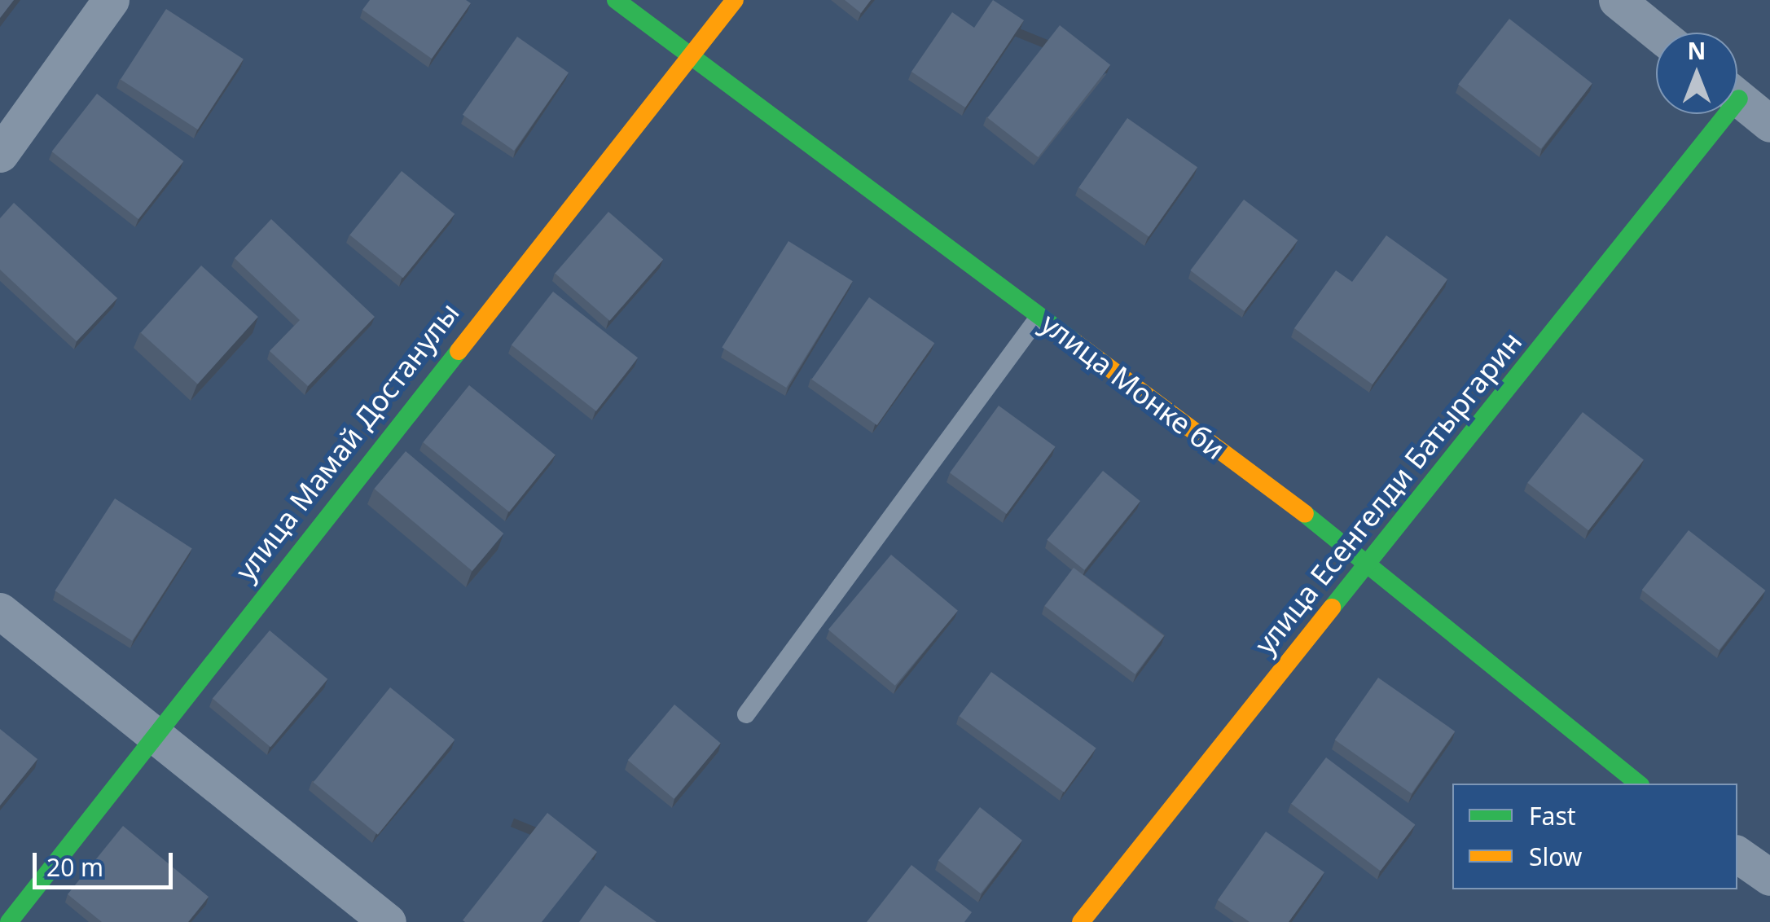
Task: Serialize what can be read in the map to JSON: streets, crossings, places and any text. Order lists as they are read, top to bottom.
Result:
{
  "streets": {
    "street": ["улица Монке би", "улица Мамай Достанулы", "улица Есенгелди Батыргарин"]
  },
  "crossings": [
    ["улица Монке би", "улица Мамай Достанулы"],
    ["улица Монке би", "улица Есенгелди Батыргарин"]
  ],
  "legend": ["Fast", "Slow"],
  "scale_bar": "20 m",
  "north": "top"
}
